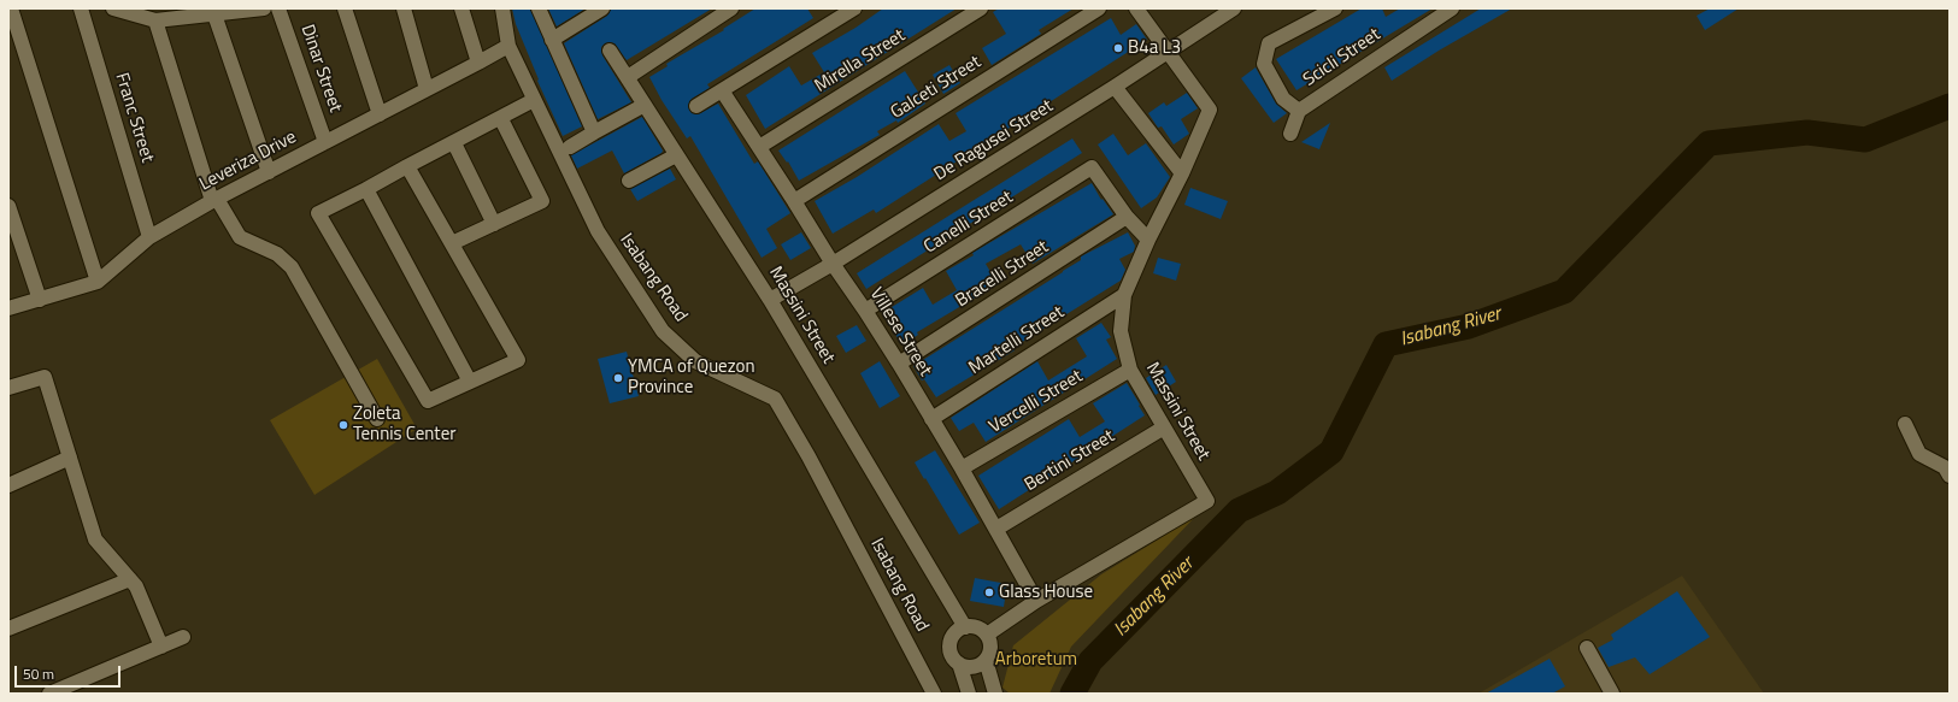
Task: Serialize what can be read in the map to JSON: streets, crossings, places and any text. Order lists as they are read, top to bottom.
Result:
{
  "streets": {
    "street": [
      "Scicli Street",
      "Mirella Street",
      "Dinar Street",
      "Galceti Street",
      "Franc Street",
      "De Ragusei Street",
      "Leveriza Drive",
      "Canelli Street",
      "Bracelli Street",
      "Isabang Road",
      "Massini Street",
      "Villese Street",
      "Martelli Street",
      "Vercelli Street",
      "Bertini Street"
    ]
  },
  "crossings": [
    ["Mirella Street", "Villese Street"],
    ["Dinar Street", "Leveriza Drive"],
    ["Galceti Street", "Villese Street"],
    ["Franc Street", "Leveriza Drive"],
    ["De Ragusei Street", "Massini Street"],
    ["De Ragusei Street", "Villese Street"],
    ["Leveriza Drive", "Isabang Road"],
    ["Canelli Street", "Bracelli Street"],
    ["Canelli Street", "Villese Street"],
    ["Bracelli Street", "Villese Street"],
    ["Massini Street", "Villese Street"],
    ["Massini Street", "Martelli Street"],
    ["Massini Street", "Vercelli Street"],
    ["Massini Street", "Bertini Street"],
    ["Villese Street", "Martelli Street"],
    ["Villese Street", "Vercelli Street"],
    ["Villese Street", "Bertini Street"]
  ],
  "water": ["Isabang River"],
  "parks": ["Arboretum"],
  "places": [
    "B4a L3",
    "YMCA of Quezon Province",
    "Zoleta Tennis Center",
    "Glass House"
  ],
  "scale_bar": "50 m"
}
